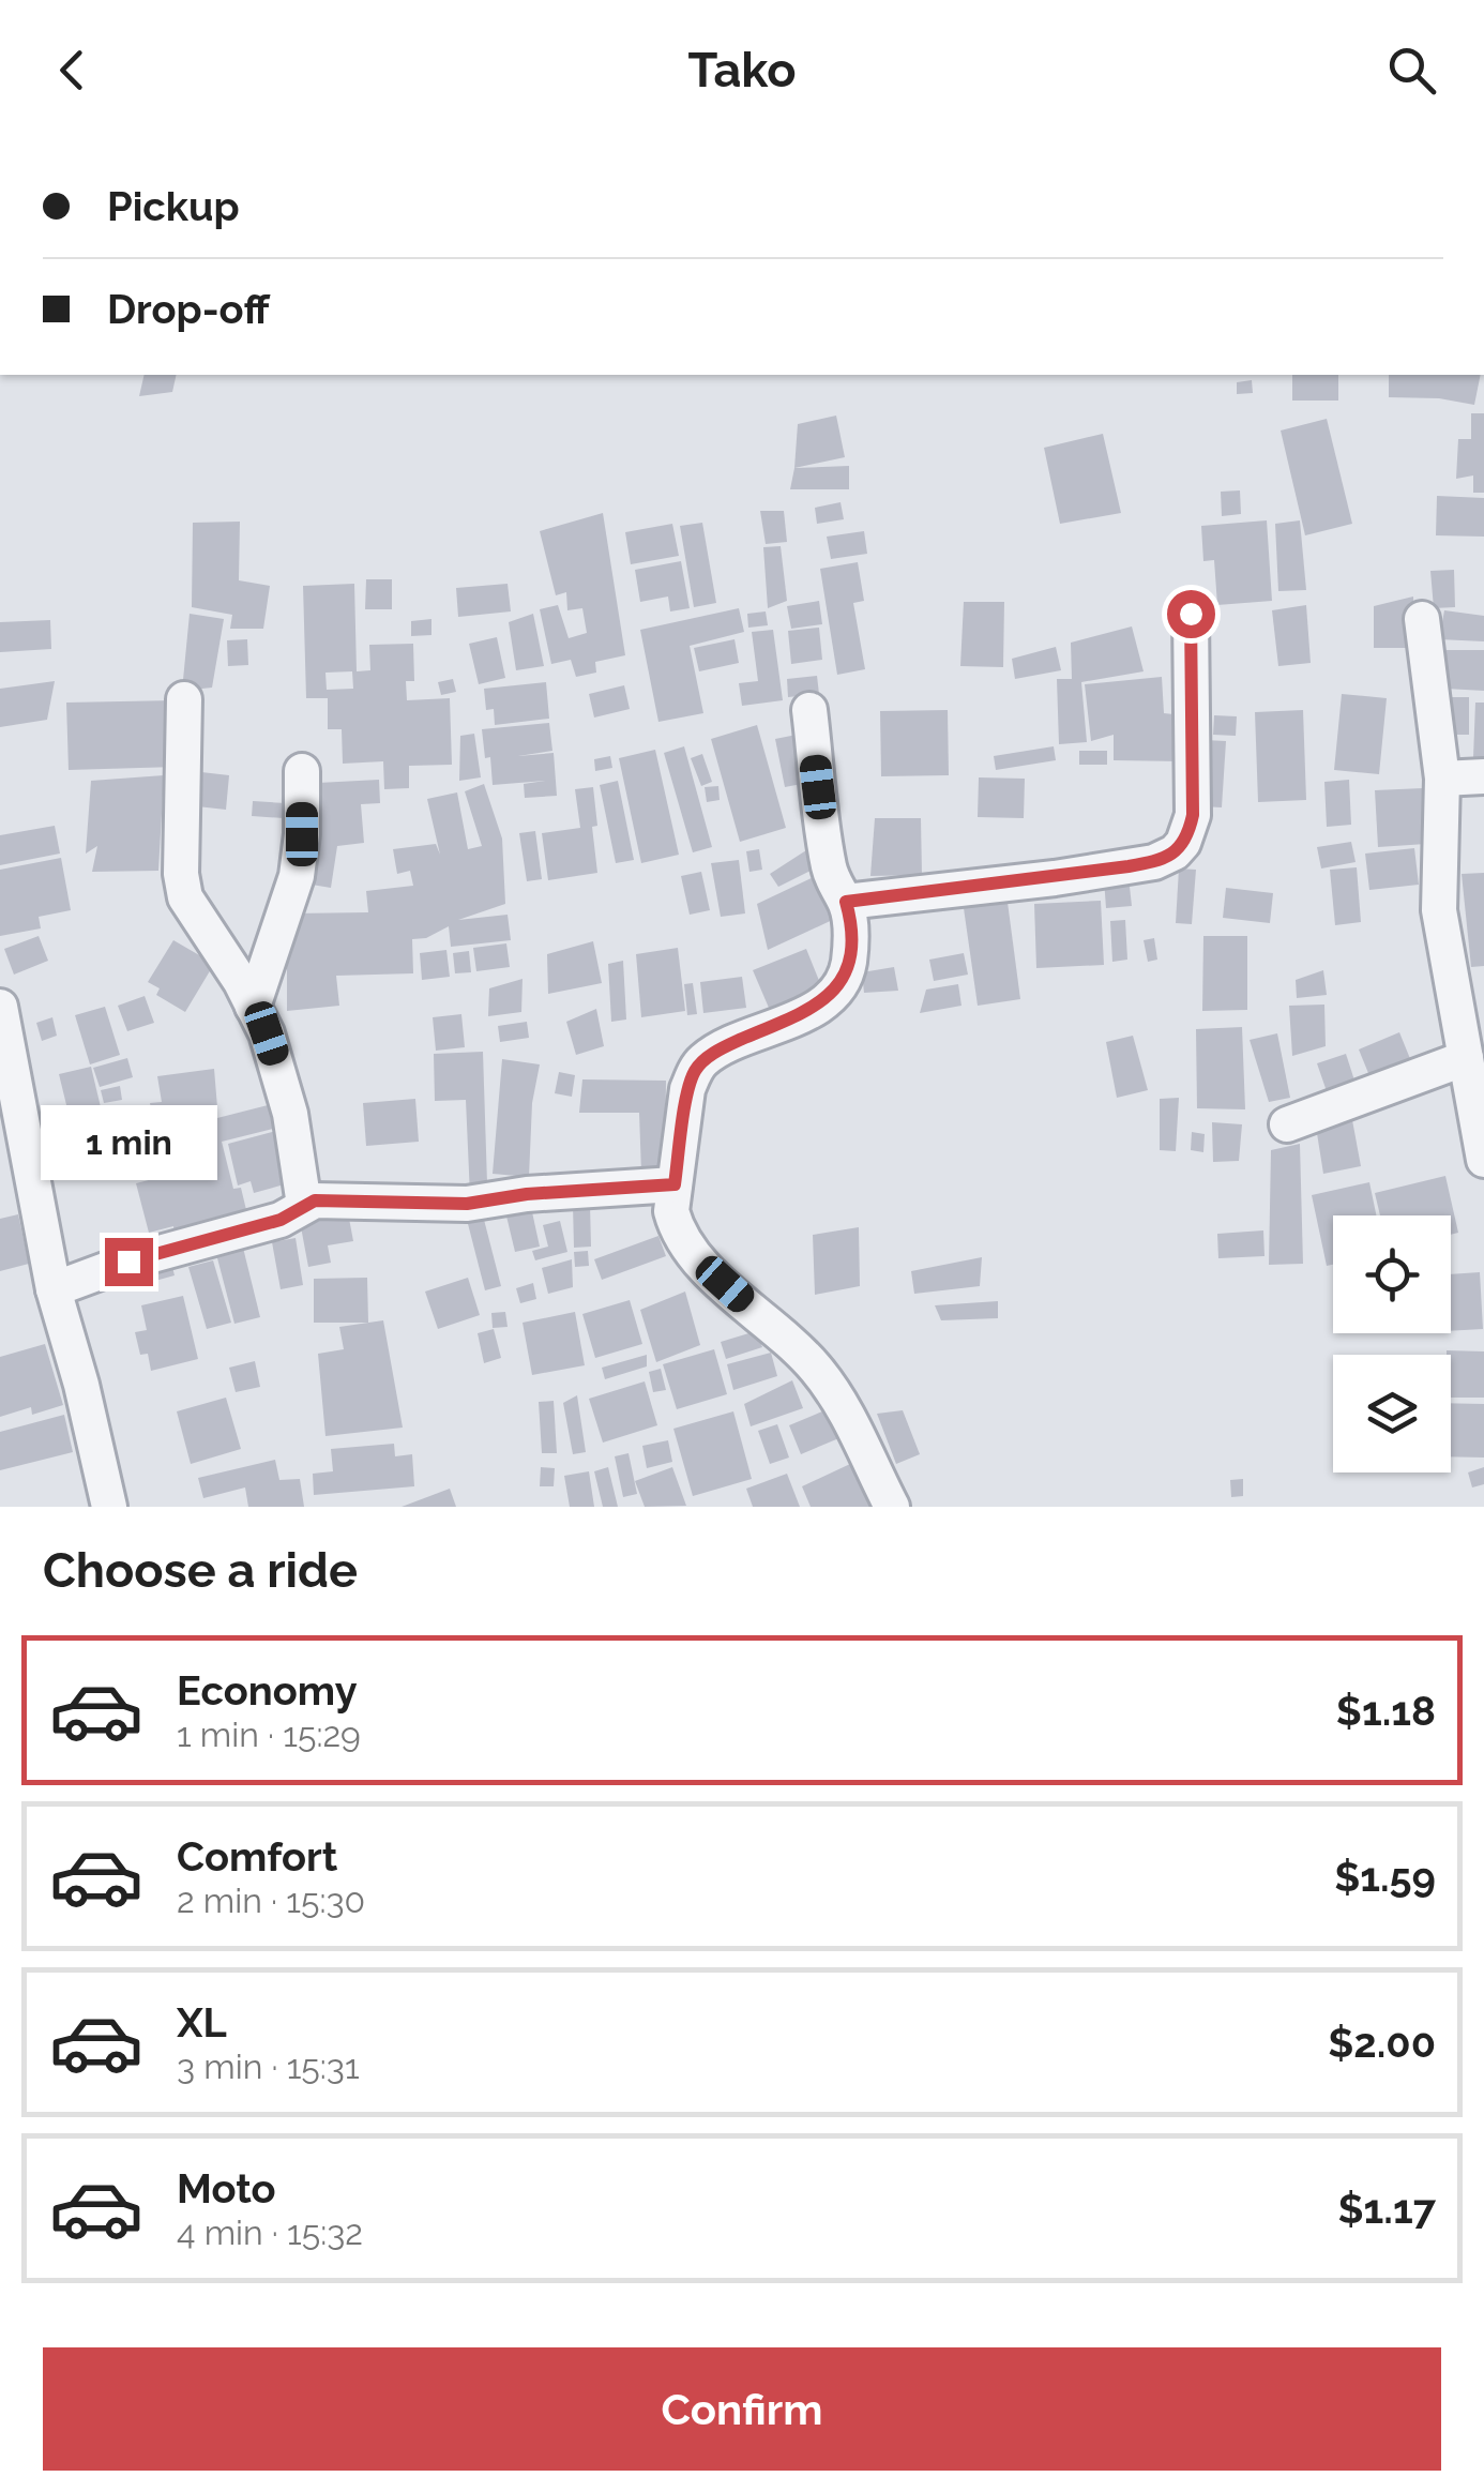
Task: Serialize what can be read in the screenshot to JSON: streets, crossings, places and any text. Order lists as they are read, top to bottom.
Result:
{
  "page": {
    "header": "Tako",
    "banner": ["Pickup", "Drop-off"],
    "bubble": "1 min",
    "heading": "Choose a ride",
    "list": [
      {
        "name": "Economy",
        "note": "1 min · 15:29",
        "value": "$1.18"
      },
      {
        "name": "Comfort",
        "note": "2 min · 15:30",
        "value": "$1.59"
      },
      {
        "name": "XL",
        "note": "3 min · 15:31",
        "value": "$2.00"
      },
      {
        "name": "Moto",
        "note": "4 min · 15:32",
        "value": "$1.17"
      }
    ],
    "buttons": "Confirm"
  }
}
